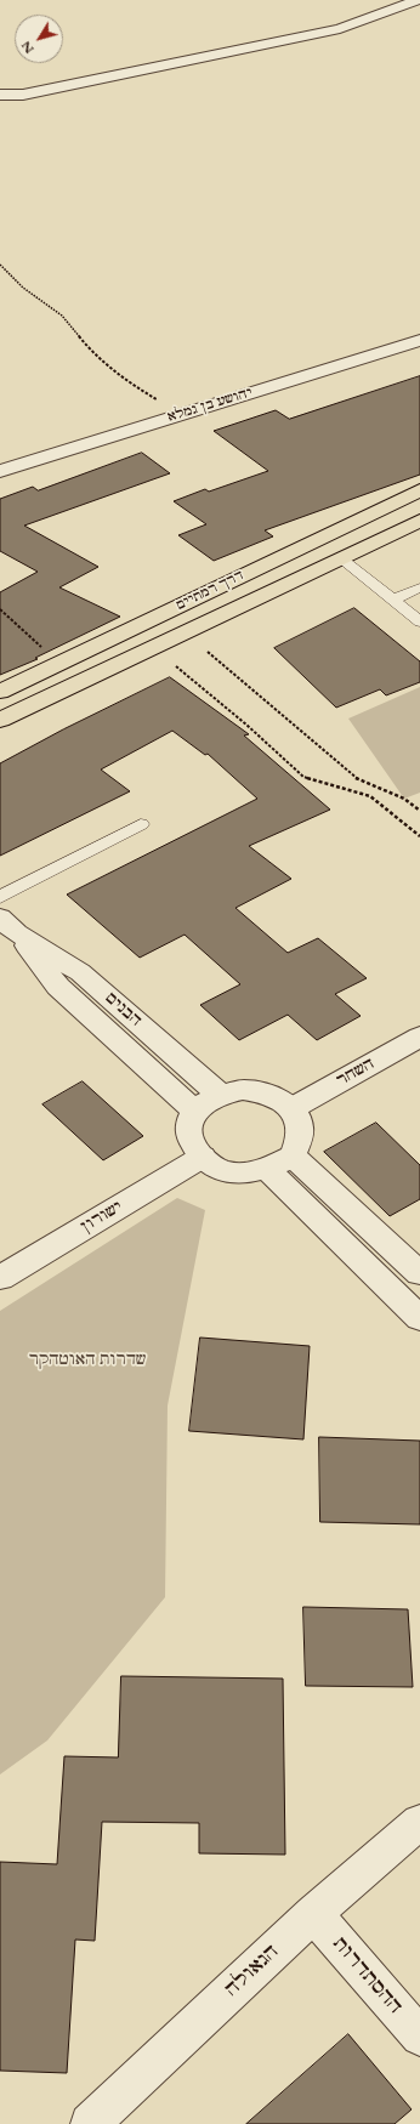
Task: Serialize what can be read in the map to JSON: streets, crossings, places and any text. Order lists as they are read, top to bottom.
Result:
{
  "streets": {
    "main road": ["דרך רמתיים"],
    "street": [
      "יהושע בן גמלא",
      "הבנים",
      "השחר",
      "ישורון",
      "הגאולה",
      "ההסתדרות"
    ]
  },
  "crossings": [
    ["הבנים", "השחר"],
    ["הבנים", "ישורון"],
    ["השחר", "ישורון"],
    ["הגאולה", "ההסתדרות"]
  ],
  "parks": ["שדרות האוטהקר"],
  "north": "bottom left"
}
